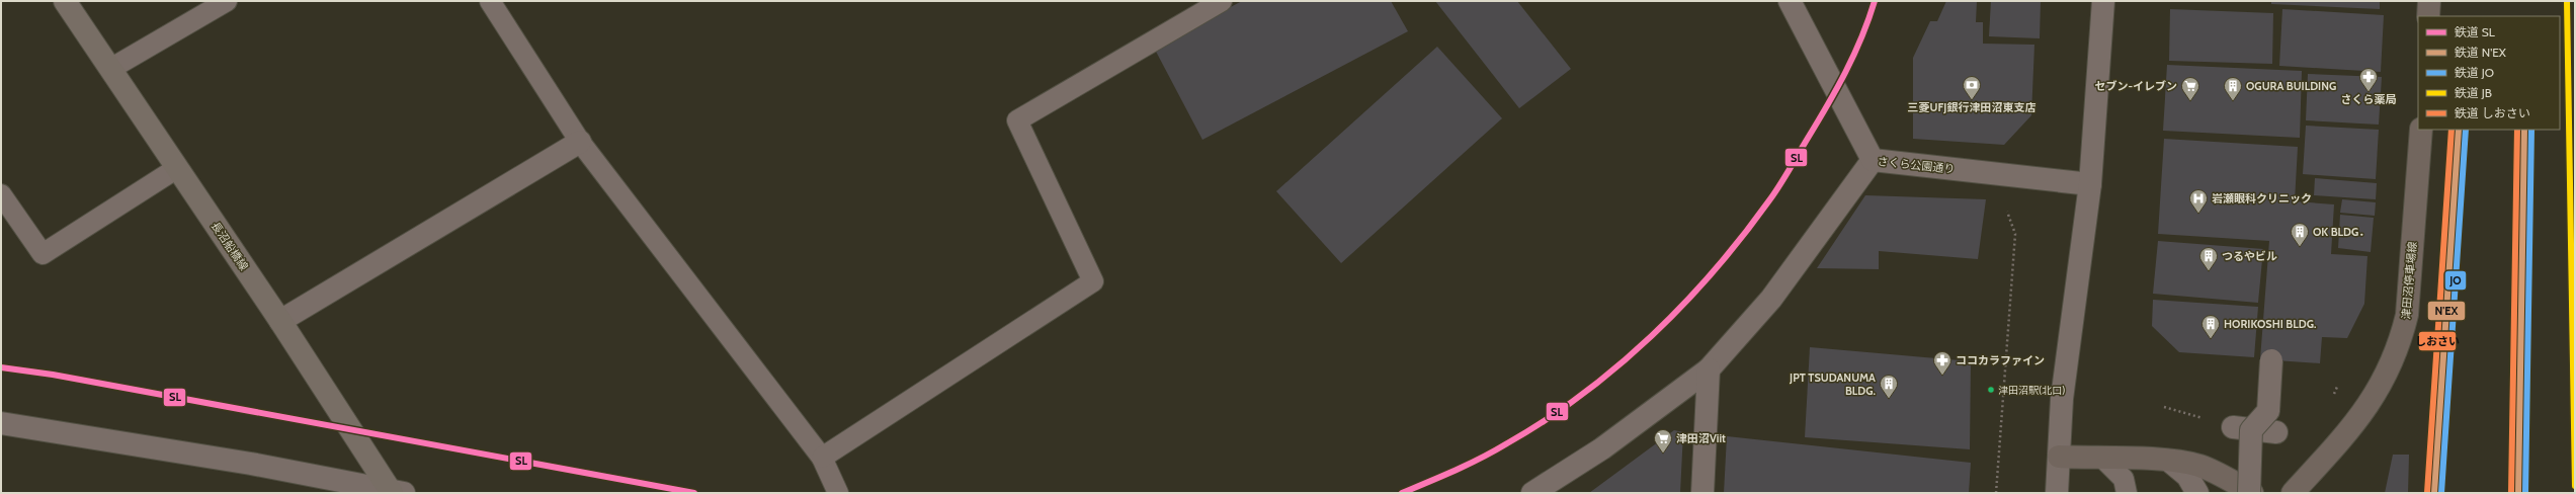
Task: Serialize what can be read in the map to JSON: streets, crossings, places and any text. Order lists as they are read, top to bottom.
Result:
{
  "streets": {
    "main road": ["長沼船橋線", "津田沼停車場線"],
    "street": ["さくら公園通り"]
  },
  "places": {
    "pharmacy": ["さくら薬局", "ココカラファイン"],
    "bank": ["三菱UFJ銀行津田沼東支店"],
    "supermarket": ["セブン-イレブン", "津田沼Viit"],
    "building": [
      "OGURA BUILDING",
      "OK BLDG．",
      "つるやビル",
      "HORIKOSHI BLDG.",
      "JPT TSUDANUMA BLDG."
    ],
    "hospital": ["岩瀬眼科クリニック"],
    "other": ["津田沼駅(北口)"]
  },
  "lines": [
    "rail line SL",
    "rail line JB",
    "rail line N'EX",
    "rail line JO",
    "rail line しおさい"
  ],
  "legend": [
    "鉄道 SL",
    "鉄道 N'EX",
    "鉄道 JO",
    "鉄道 JB",
    "鉄道 しおさい"
  ]
}
